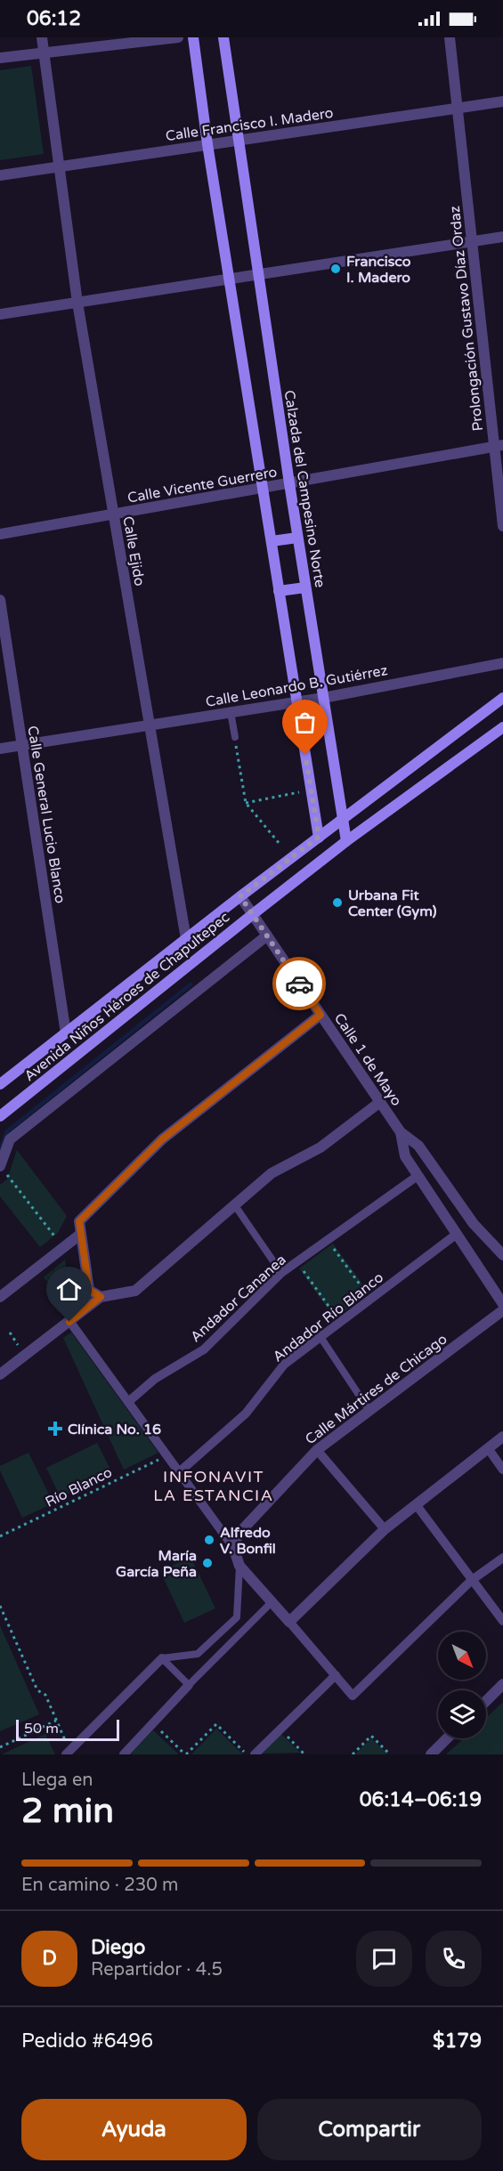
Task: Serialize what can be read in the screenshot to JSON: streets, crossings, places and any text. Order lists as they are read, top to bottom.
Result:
{
  "streets": {
    "main road": ["Calzada del Campesino Norte", "Avenida Niños Héroes de Chapultepec"],
    "street": [
      "Calle Francisco I. Madero",
      "Prolongación Gustavo Díaz Ordaz",
      "Calle Vicente Guerrero",
      "Calle Ejido",
      "Calle Leonardo B. Gutiérrez",
      "Calle General Lucio Blanco",
      "Calle 1 de Mayo",
      "Andador Cananea",
      "Andador Río Blanco",
      "Calle Mártires de Chicago"
    ],
    "path": ["Río Blanco"]
  },
  "crossings": [
    ["Calle Francisco I. Madero", "Prolongación Gustavo Díaz Ordaz"],
    ["Calle Francisco I. Madero", "Calzada del Campesino Norte"],
    ["Calle Francisco I. Madero", "Calle Ejido"],
    ["Prolongación Gustavo Díaz Ordaz", "Calle Vicente Guerrero"],
    ["Calle Vicente Guerrero", "Calzada del Campesino Norte"],
    ["Calle Vicente Guerrero", "Calle Ejido"],
    ["Calzada del Campesino Norte", "Calle Leonardo B. Gutiérrez"],
    ["Calzada del Campesino Norte", "Avenida Niños Héroes de Chapultepec"],
    ["Calle Ejido", "Calle Leonardo B. Gutiérrez"],
    ["Calle Ejido", "Avenida Niños Héroes de Chapultepec"],
    ["Calle Leonardo B. Gutiérrez", "Calle General Lucio Blanco"],
    ["Calle General Lucio Blanco", "Avenida Niños Héroes de Chapultepec"],
    ["Avenida Niños Héroes de Chapultepec", "Calle 1 de Mayo"],
    ["Calle 1 de Mayo", "Andador Cananea"],
    ["Calle 1 de Mayo", "Andador Río Blanco"]
  ],
  "districts": ["INFONAVIT LA ESTANCIA"],
  "places": {
    "other": [
      "Francisco I. Madero",
      "Urbana Fit Center (Gym)",
      "Alfredo V. Bonfil",
      "María García Peña"
    ],
    "health": ["Clínica No. 16"]
  },
  "scale_bar": "50 m",
  "north": "bottom right",
  "page": {
    "status": "06:12",
    "scale": "50 m",
    "heading": ["2 min", "Llega en", "06:14–06:19"],
    "panel": [
      "Diego",
      "Repartidor · 4.5",
      "Pedido #6496",
      "$179"
    ],
    "bar": "En camino · 230 m",
    "round": "D",
    "buttons": ["Ayuda", "Compartir"]
  }
}
